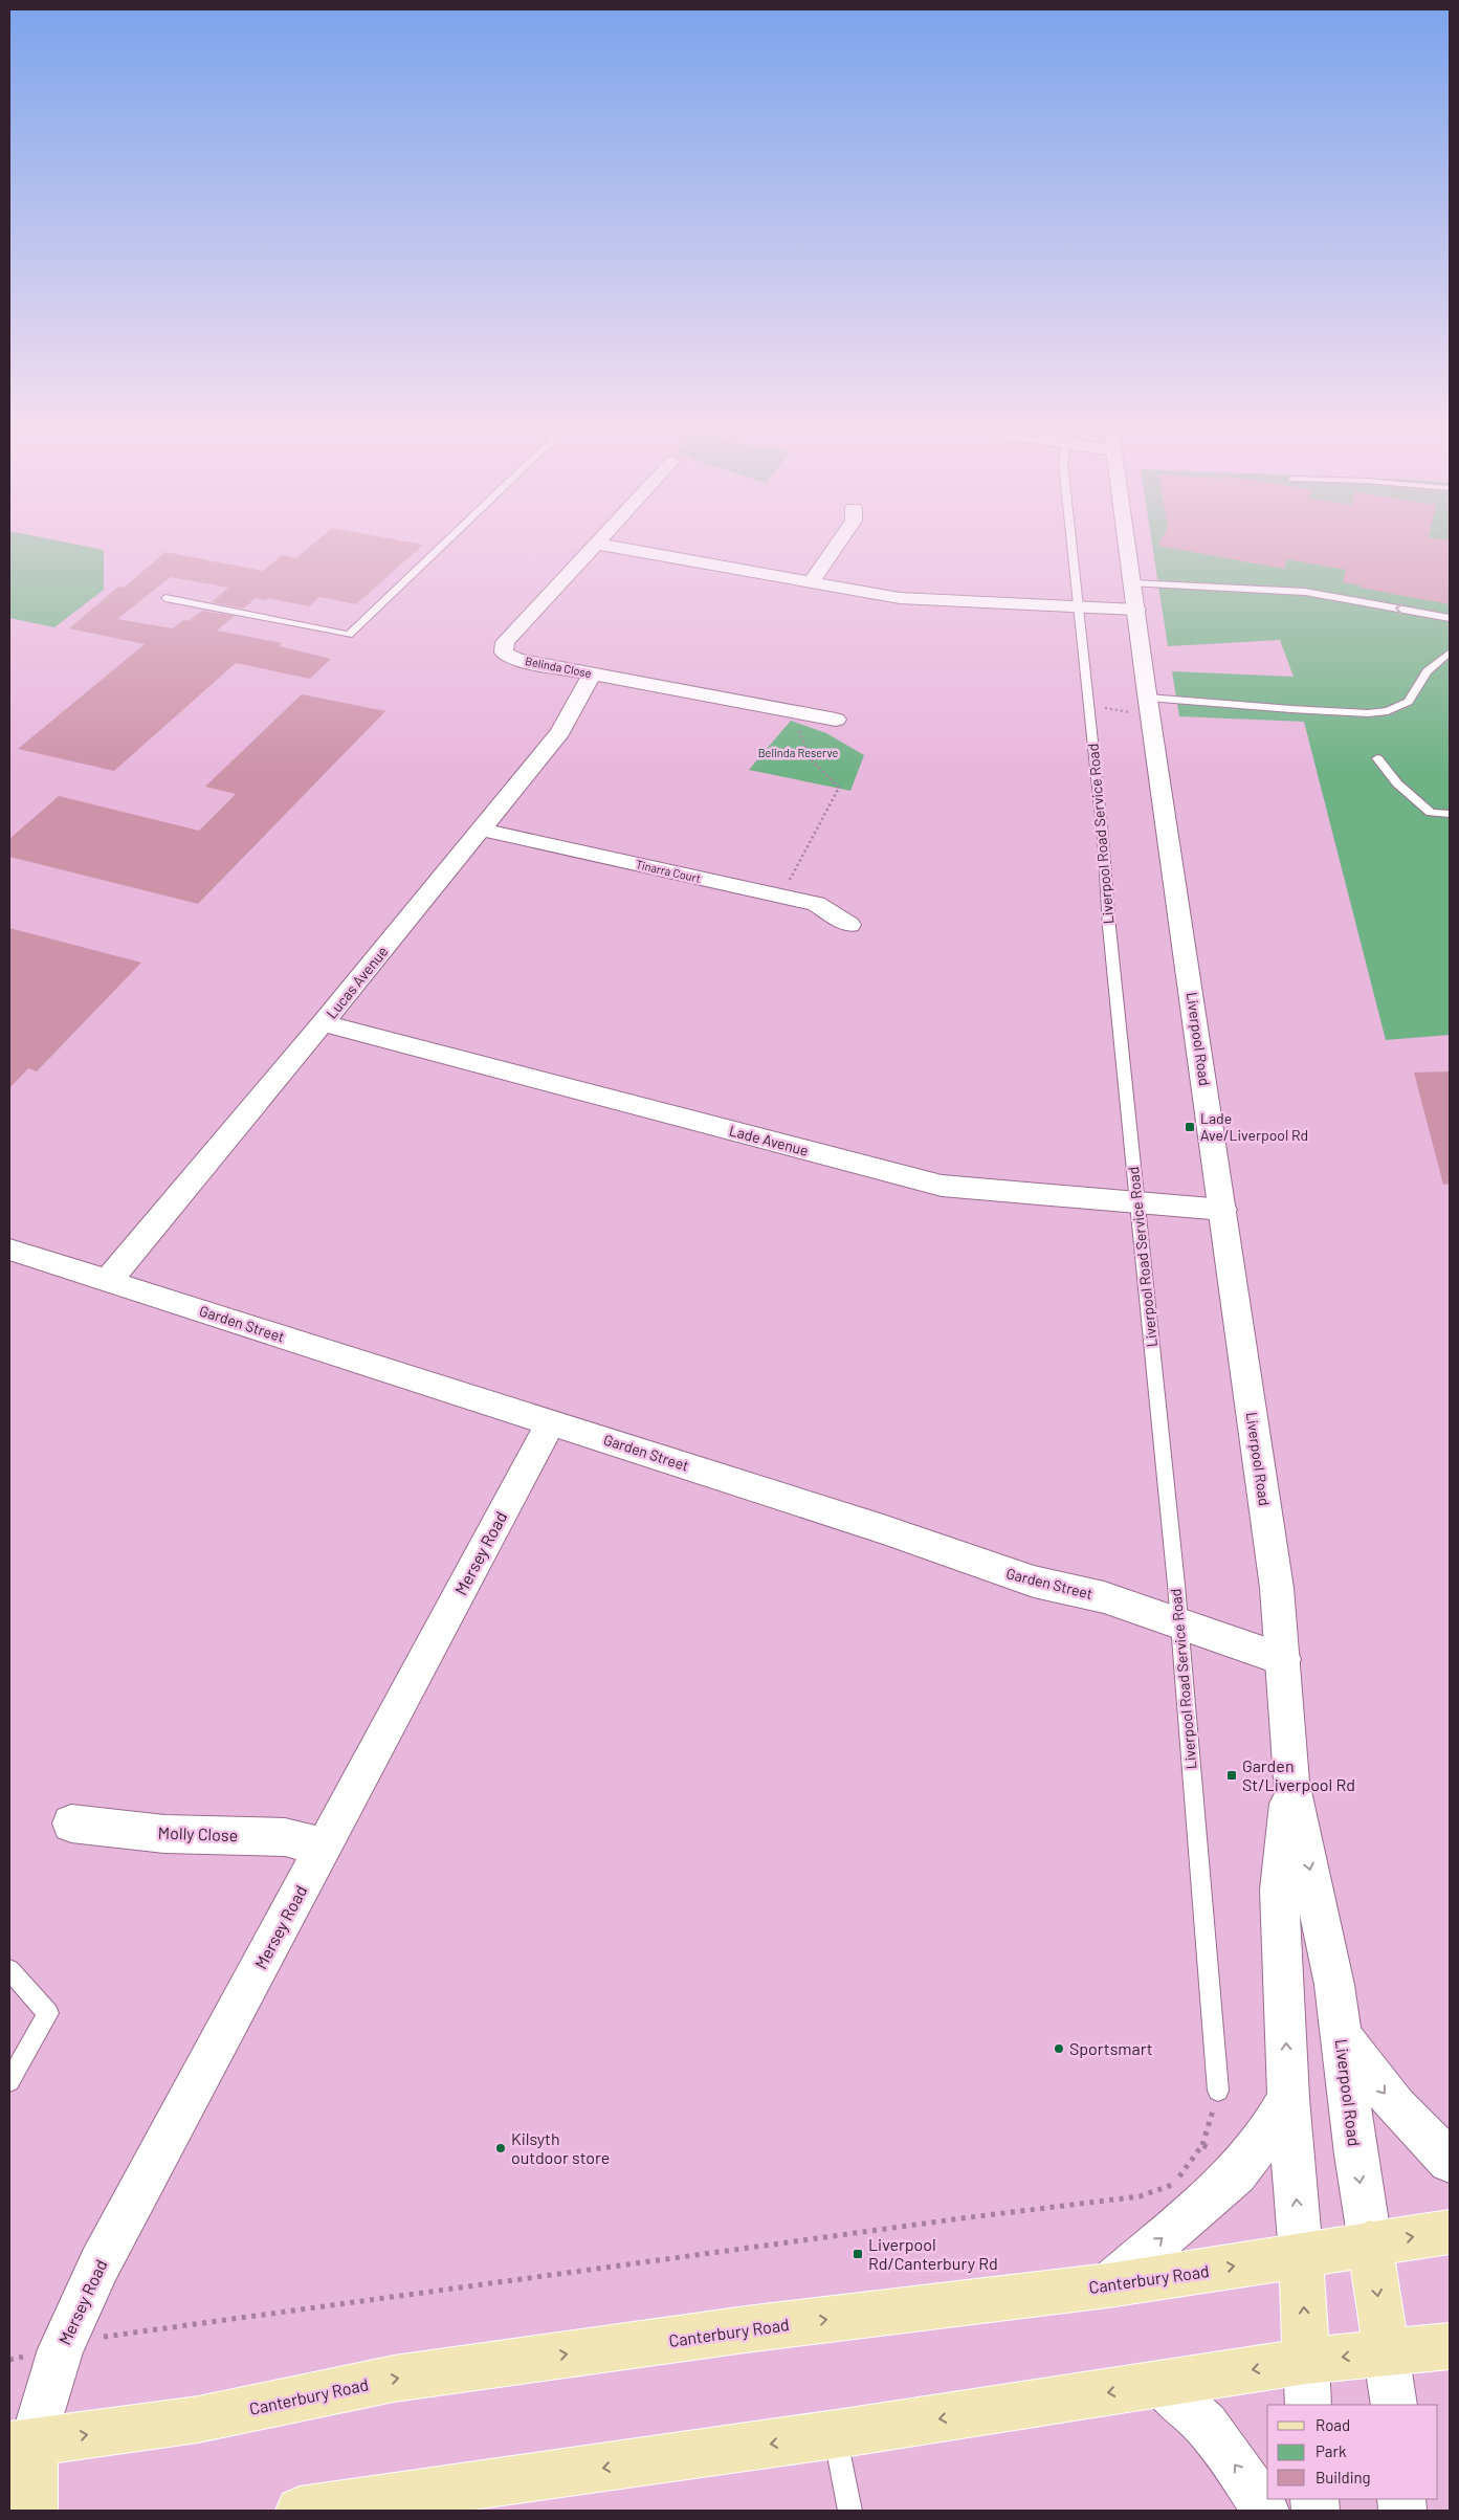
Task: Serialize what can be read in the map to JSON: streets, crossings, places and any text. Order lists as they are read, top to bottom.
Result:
{
  "streets": {
    "main road": ["Liverpool Road", "Canterbury Road"],
    "street": [
      "Belinda Close",
      "Tinarra Court",
      "Lucas Avenue",
      "Lade Avenue",
      "Garden Street",
      "Mersey Road",
      "Molly Close"
    ],
    "lane": ["Liverpool Road Service Road"]
  },
  "crossings": [
    ["Belinda Close", "Lucas Avenue"],
    ["Liverpool Road Service Road", "Lade Avenue"],
    ["Liverpool Road Service Road", "Garden Street"],
    ["Tinarra Court", "Lucas Avenue"],
    ["Lucas Avenue", "Lade Avenue"],
    ["Lucas Avenue", "Garden Street"],
    ["Liverpool Road", "Lade Avenue"],
    ["Liverpool Road", "Garden Street"],
    ["Liverpool Road", "Canterbury Road"],
    ["Garden Street", "Mersey Road"],
    ["Mersey Road", "Molly Close"],
    ["Mersey Road", "Canterbury Road"]
  ],
  "parks": ["Belinda Reserve"],
  "places": {
    "transit": ["Lade Ave/Liverpool Rd", "Garden St/Liverpool Rd", "Liverpool Rd/Canterbury Rd"],
    "other": ["Sportsmart", "Kilsyth outdoor store"]
  },
  "legend": ["Road", "Park", "Building"]
}
